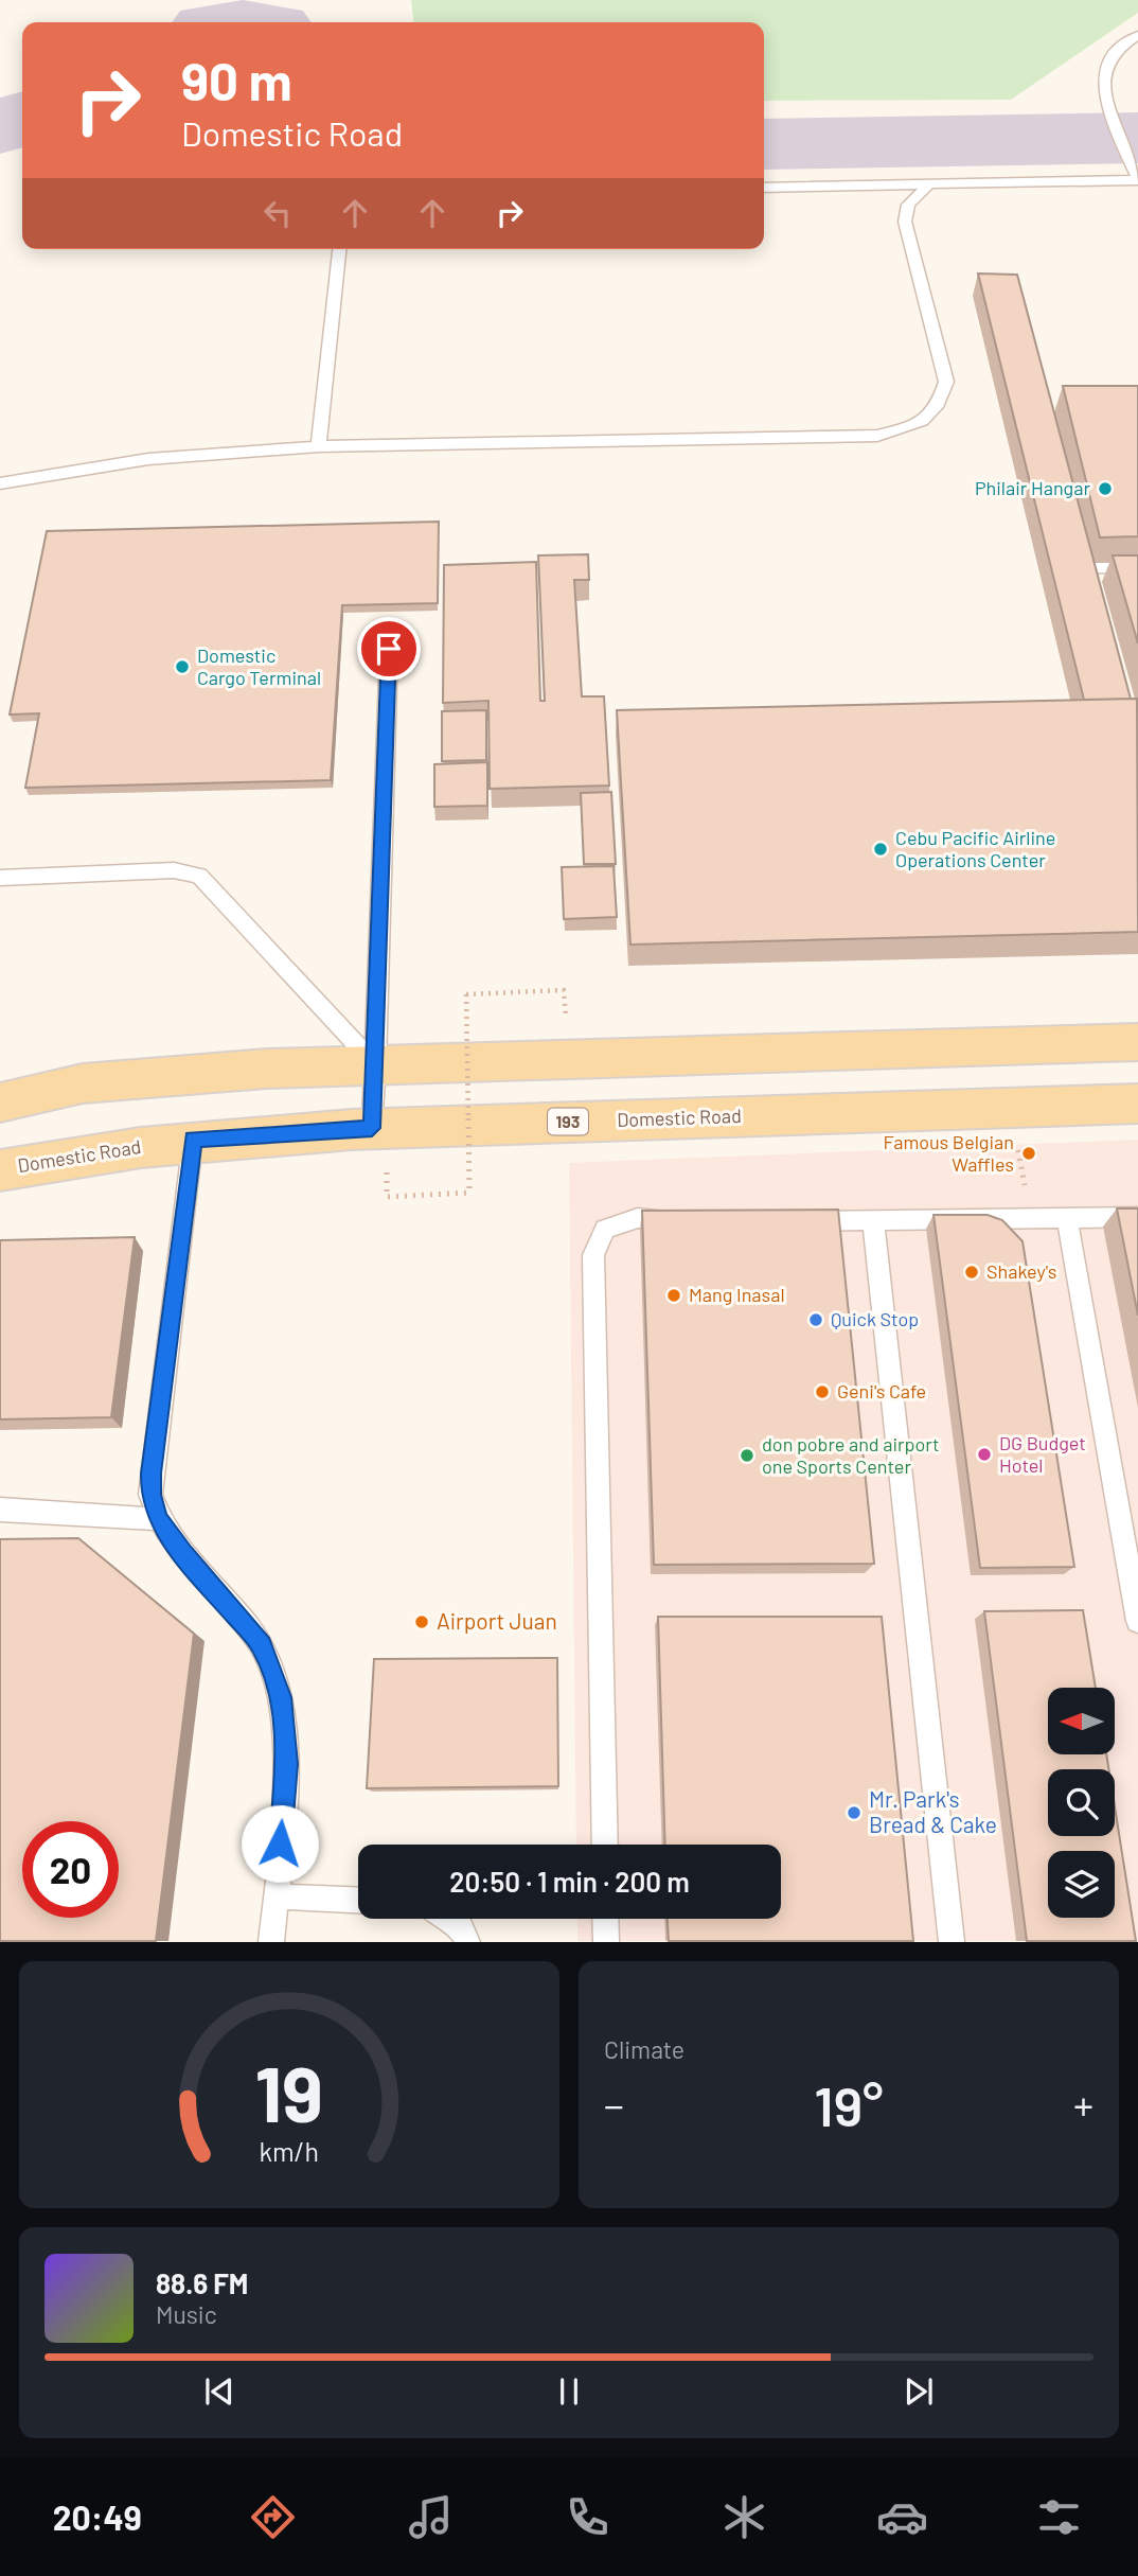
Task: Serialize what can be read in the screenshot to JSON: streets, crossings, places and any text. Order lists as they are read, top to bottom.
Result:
{
  "streets": {
    "main road": ["Domestic Road", "193"]
  },
  "places": [
    "Philair Hangar",
    "Domestic Cargo Terminal",
    "Cebu Pacific Airline Operations Center",
    "Famous Belgian Waffles",
    "Shakey's",
    "Mang Inasal",
    "Quick Stop",
    "Geni's Cafe",
    "DG Budget Hotel",
    "don pobre and airport one Sports Center",
    "Airport Juan",
    "Mr. Park's Bread & Cake"
  ],
  "north": "left",
  "page": {
    "turn": ["90 m", "Domestic Road"],
    "limit": "20",
    "trip": "20:50 · 1 min · 200 m",
    "tile": "Climate",
    "heat": ["−", "19°", "+"],
    "song": ["88.6 FM", "Music"],
    "tabs": "20:49",
    "gauge": ["19", "km/h"]
  }
}
